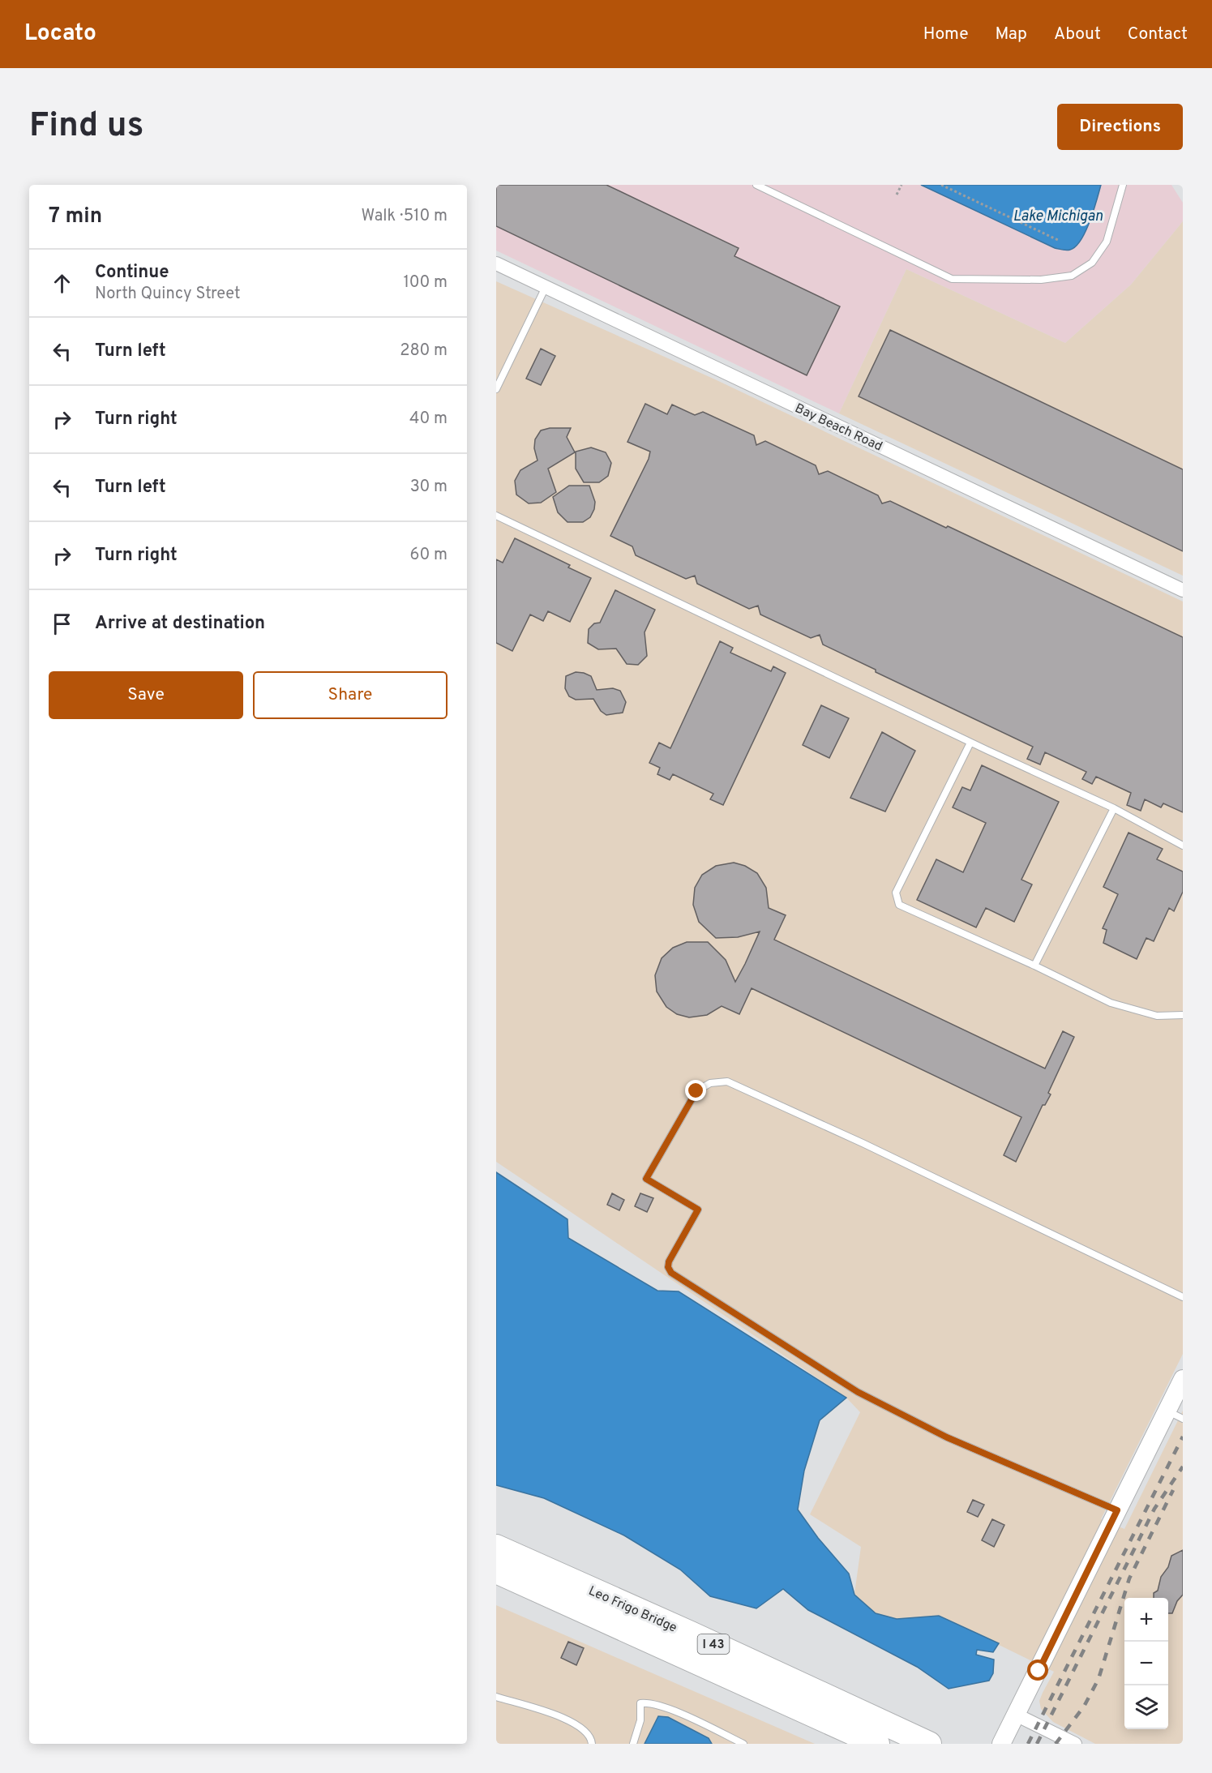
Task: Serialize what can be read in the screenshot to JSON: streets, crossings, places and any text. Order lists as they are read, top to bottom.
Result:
{
  "streets": {
    "highway": ["Leo Frigo Bridge", "I 43"],
    "street": ["Bay Beach Road"]
  },
  "water": ["Lake Michigan"],
  "page": {
    "header": "Locato",
    "nav": [
      "Home",
      "Map",
      "About",
      "Contact"
    ],
    "buttons": [
      "Directions",
      ["Save", "Share"]
    ],
    "title": "Find us",
    "heading": ["7 min", "Walk · 510 m"],
    "list": [
      ["Continue", "North Quincy Street", "100 m"],
      ["Turn left", "280 m"],
      ["Turn right", "40 m"],
      ["Turn left", "30 m"],
      ["Turn right", "60 m"],
      "Arrive at destination"
    ],
    "map_buttons": ["+", "−"]
  }
}
